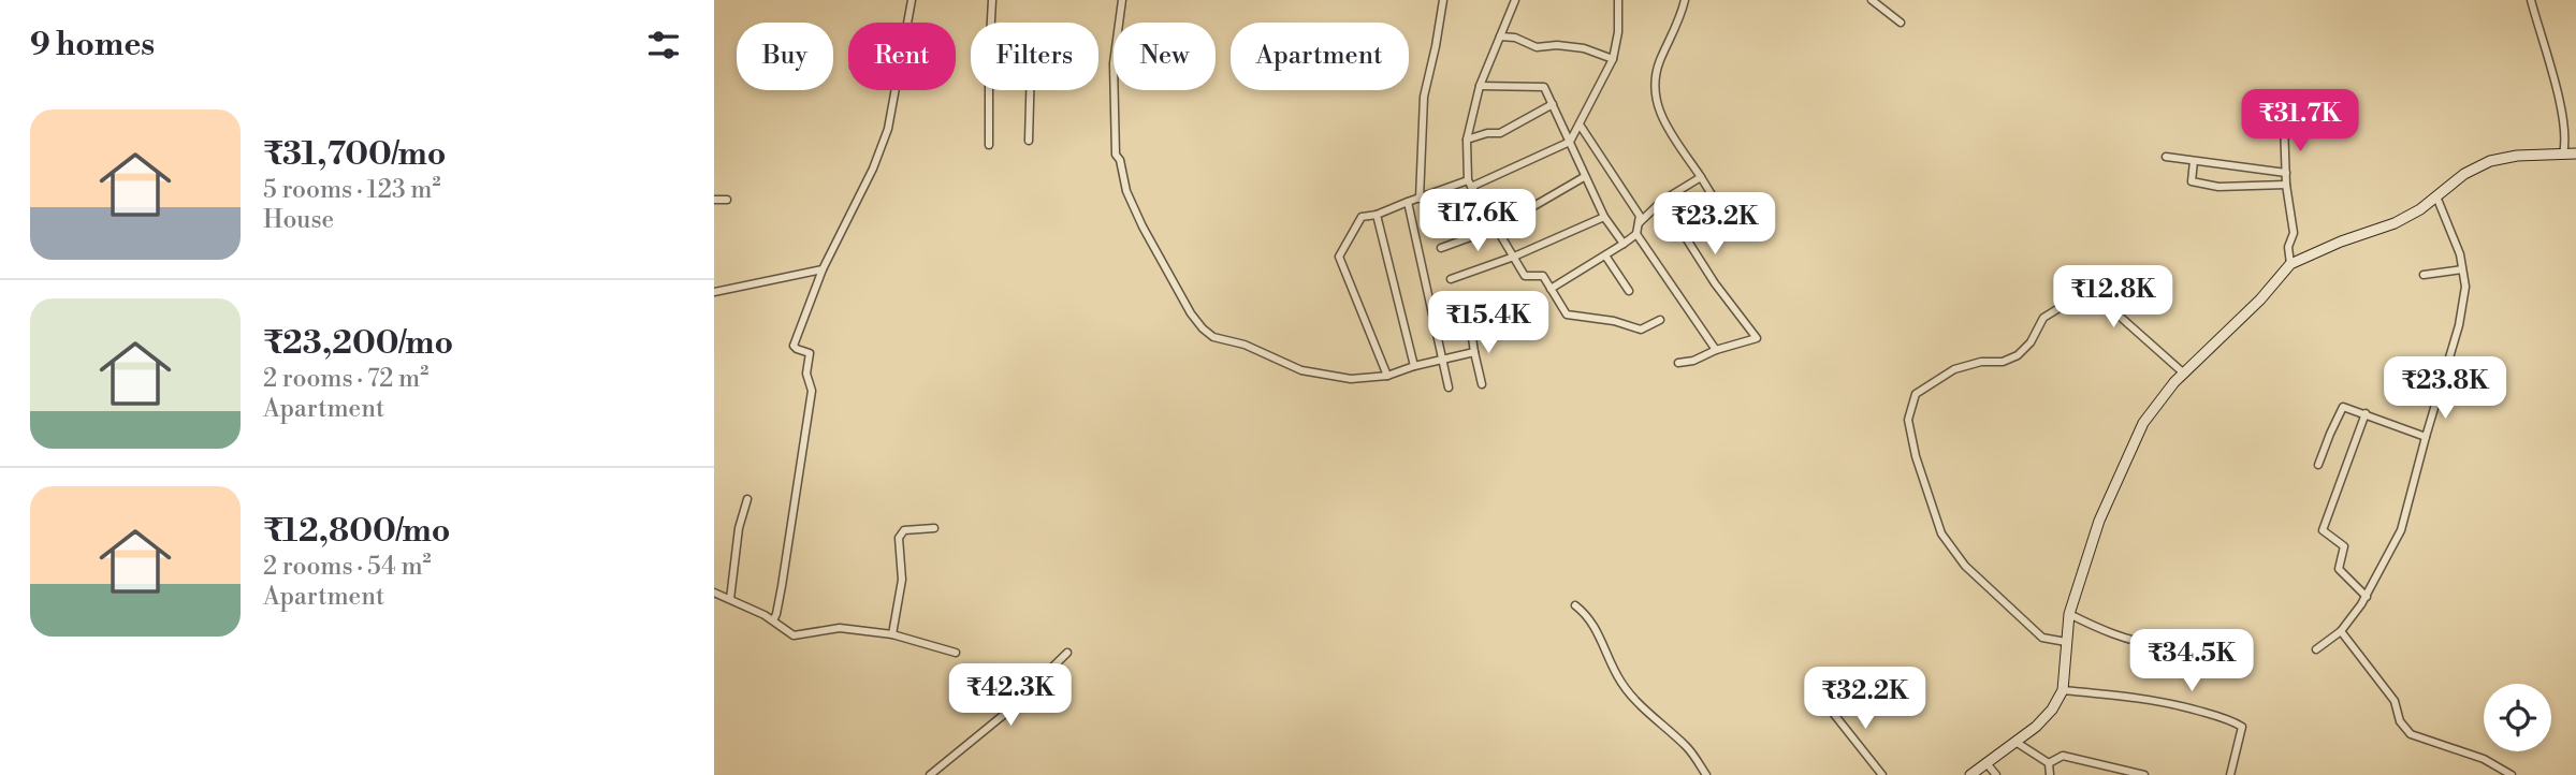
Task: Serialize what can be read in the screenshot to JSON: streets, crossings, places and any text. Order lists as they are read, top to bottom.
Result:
{
  "page": {
    "heading": "9 homes",
    "chip": [
      "Buy",
      "Rent",
      "Filters",
      "New",
      "Apartment"
    ],
    "price": [
      "₹31.7K",
      "₹17.6K",
      "₹23.2K",
      "₹12.8K",
      "₹15.4K",
      "₹23.8K",
      "₹34.5K",
      "₹42.3K",
      "₹32.2K"
    ],
    "list": [
      {
        "name": "₹31,700/mo",
        "note": "5 rooms · 123 m² · House"
      },
      {
        "name": "₹23,200/mo",
        "note": "2 rooms · 72 m² · Apartment"
      },
      {
        "name": "₹12,800/mo",
        "note": "2 rooms · 54 m² · Apartment"
      }
    ]
  }
}
